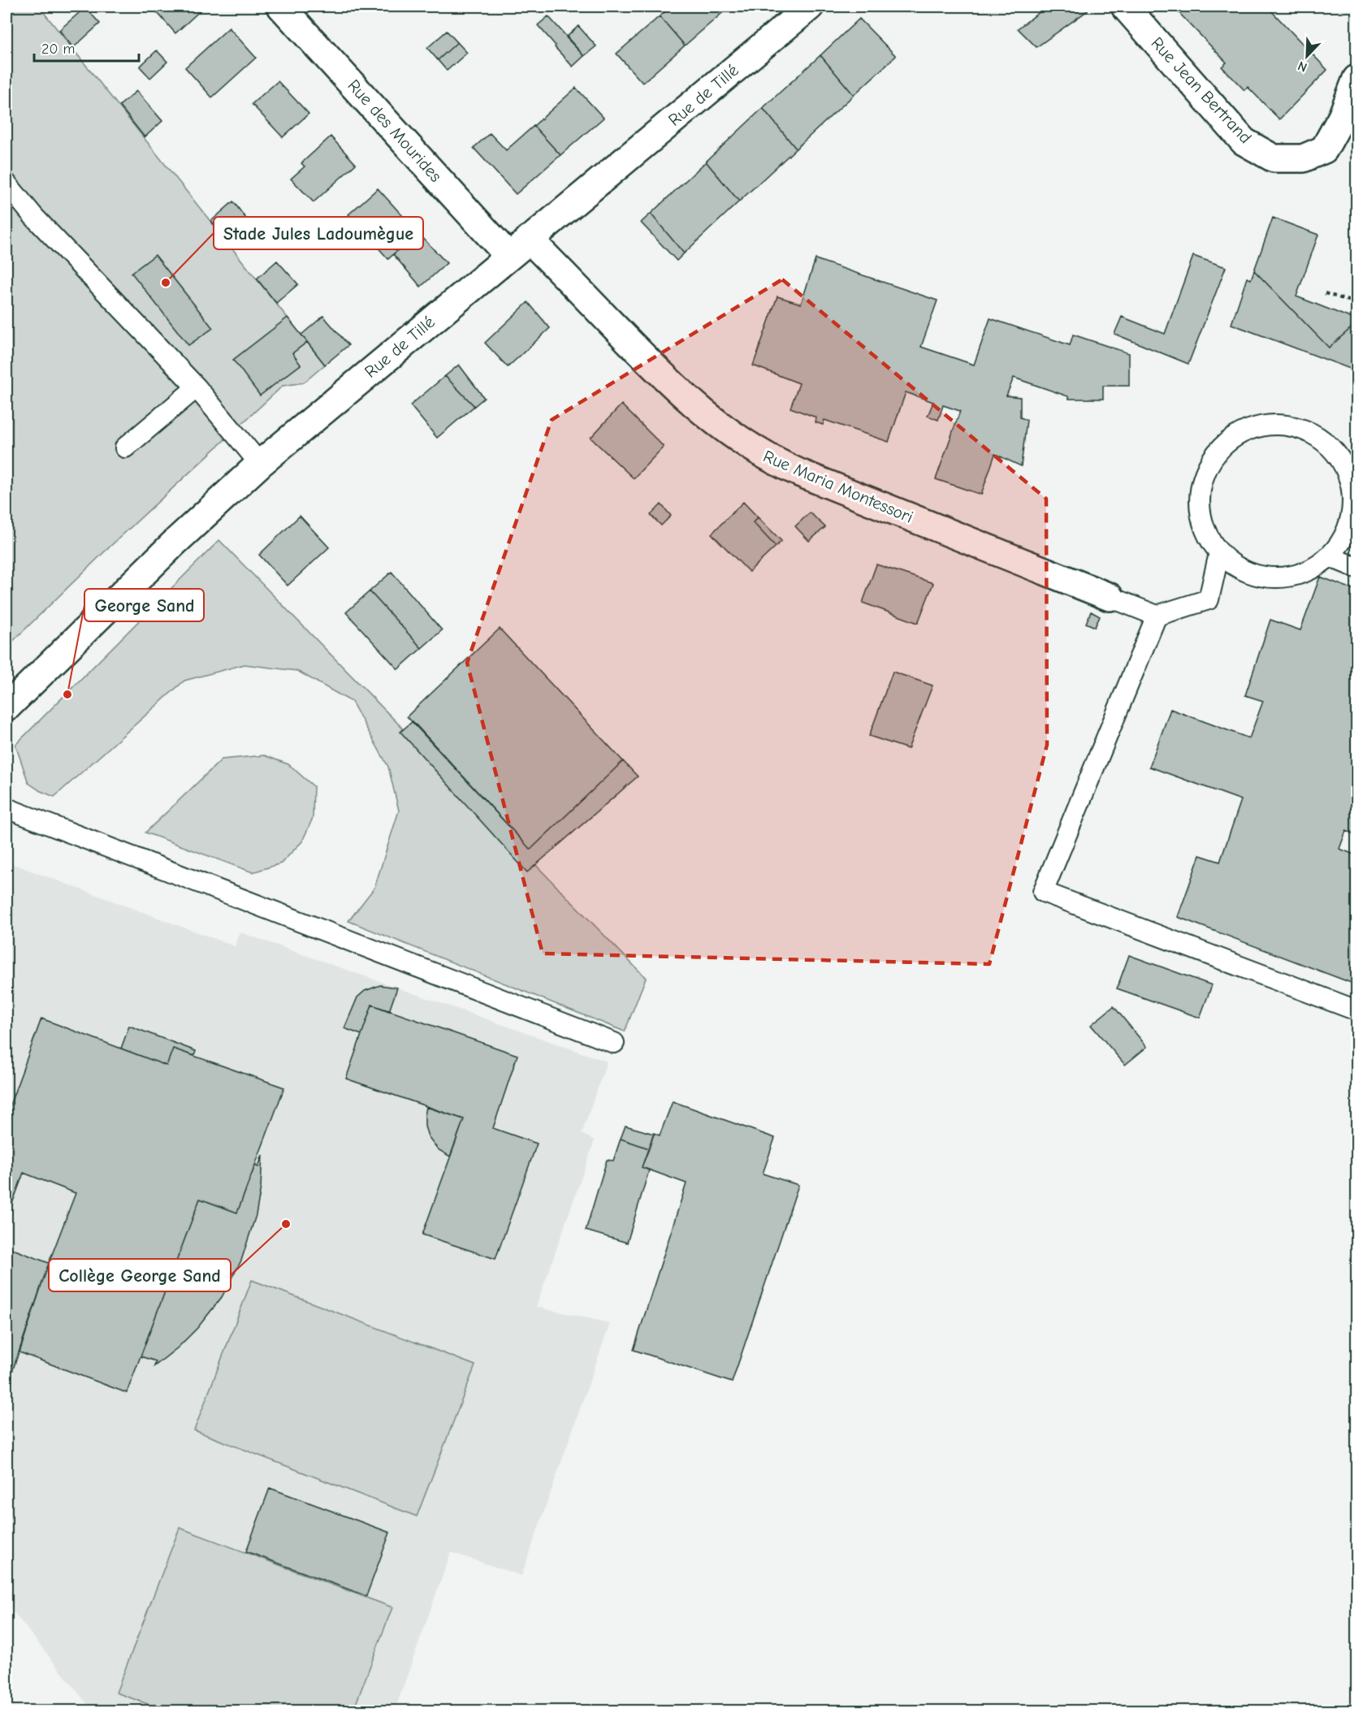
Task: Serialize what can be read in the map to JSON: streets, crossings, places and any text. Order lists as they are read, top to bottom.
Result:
{
  "streets": {
    "street": [
      "Rue Jean Bertrand",
      "Rue de Tillé",
      "Rue des Mourides",
      "Rue Maria Montessori"
    ]
  },
  "crossings": [
    ["Rue de Tillé", "Rue des Mourides"],
    ["Rue de Tillé", "Rue Maria Montessori"]
  ],
  "places": ["Stade Jules Ladoumègue", "George Sand", "Collège George Sand"],
  "scale_bar": "20 m",
  "north": "bottom left"
}
